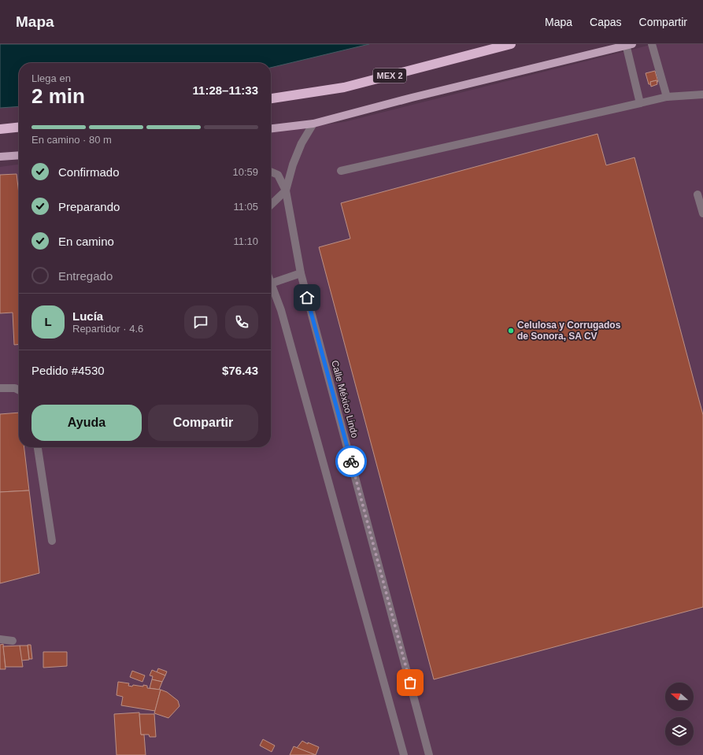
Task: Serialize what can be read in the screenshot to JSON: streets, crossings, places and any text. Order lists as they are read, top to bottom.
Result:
{
  "streets": {
    "highway": ["MEX 2"],
    "lane": ["Calle México Lindo"]
  },
  "places": ["Celulosa y Corrugados de Sonora, SA CV"],
  "north": "left",
  "page": {
    "header": "Mapa",
    "nav": ["Mapa", "Capas", "Compartir"],
    "heading": ["2 min", "Llega en", "11:28–11:33"],
    "panel": [
      "Lucía",
      "Repartidor · 4.6",
      "Pedido #4530",
      "$76.43"
    ],
    "bar": "En camino · 80 m",
    "list": [
      ["Confirmado", "10:59"],
      ["Preparando", "11:05"],
      ["En camino", "11:10"],
      "Entregado"
    ],
    "round": "L",
    "buttons": ["Ayuda", "Compartir"]
  }
}
